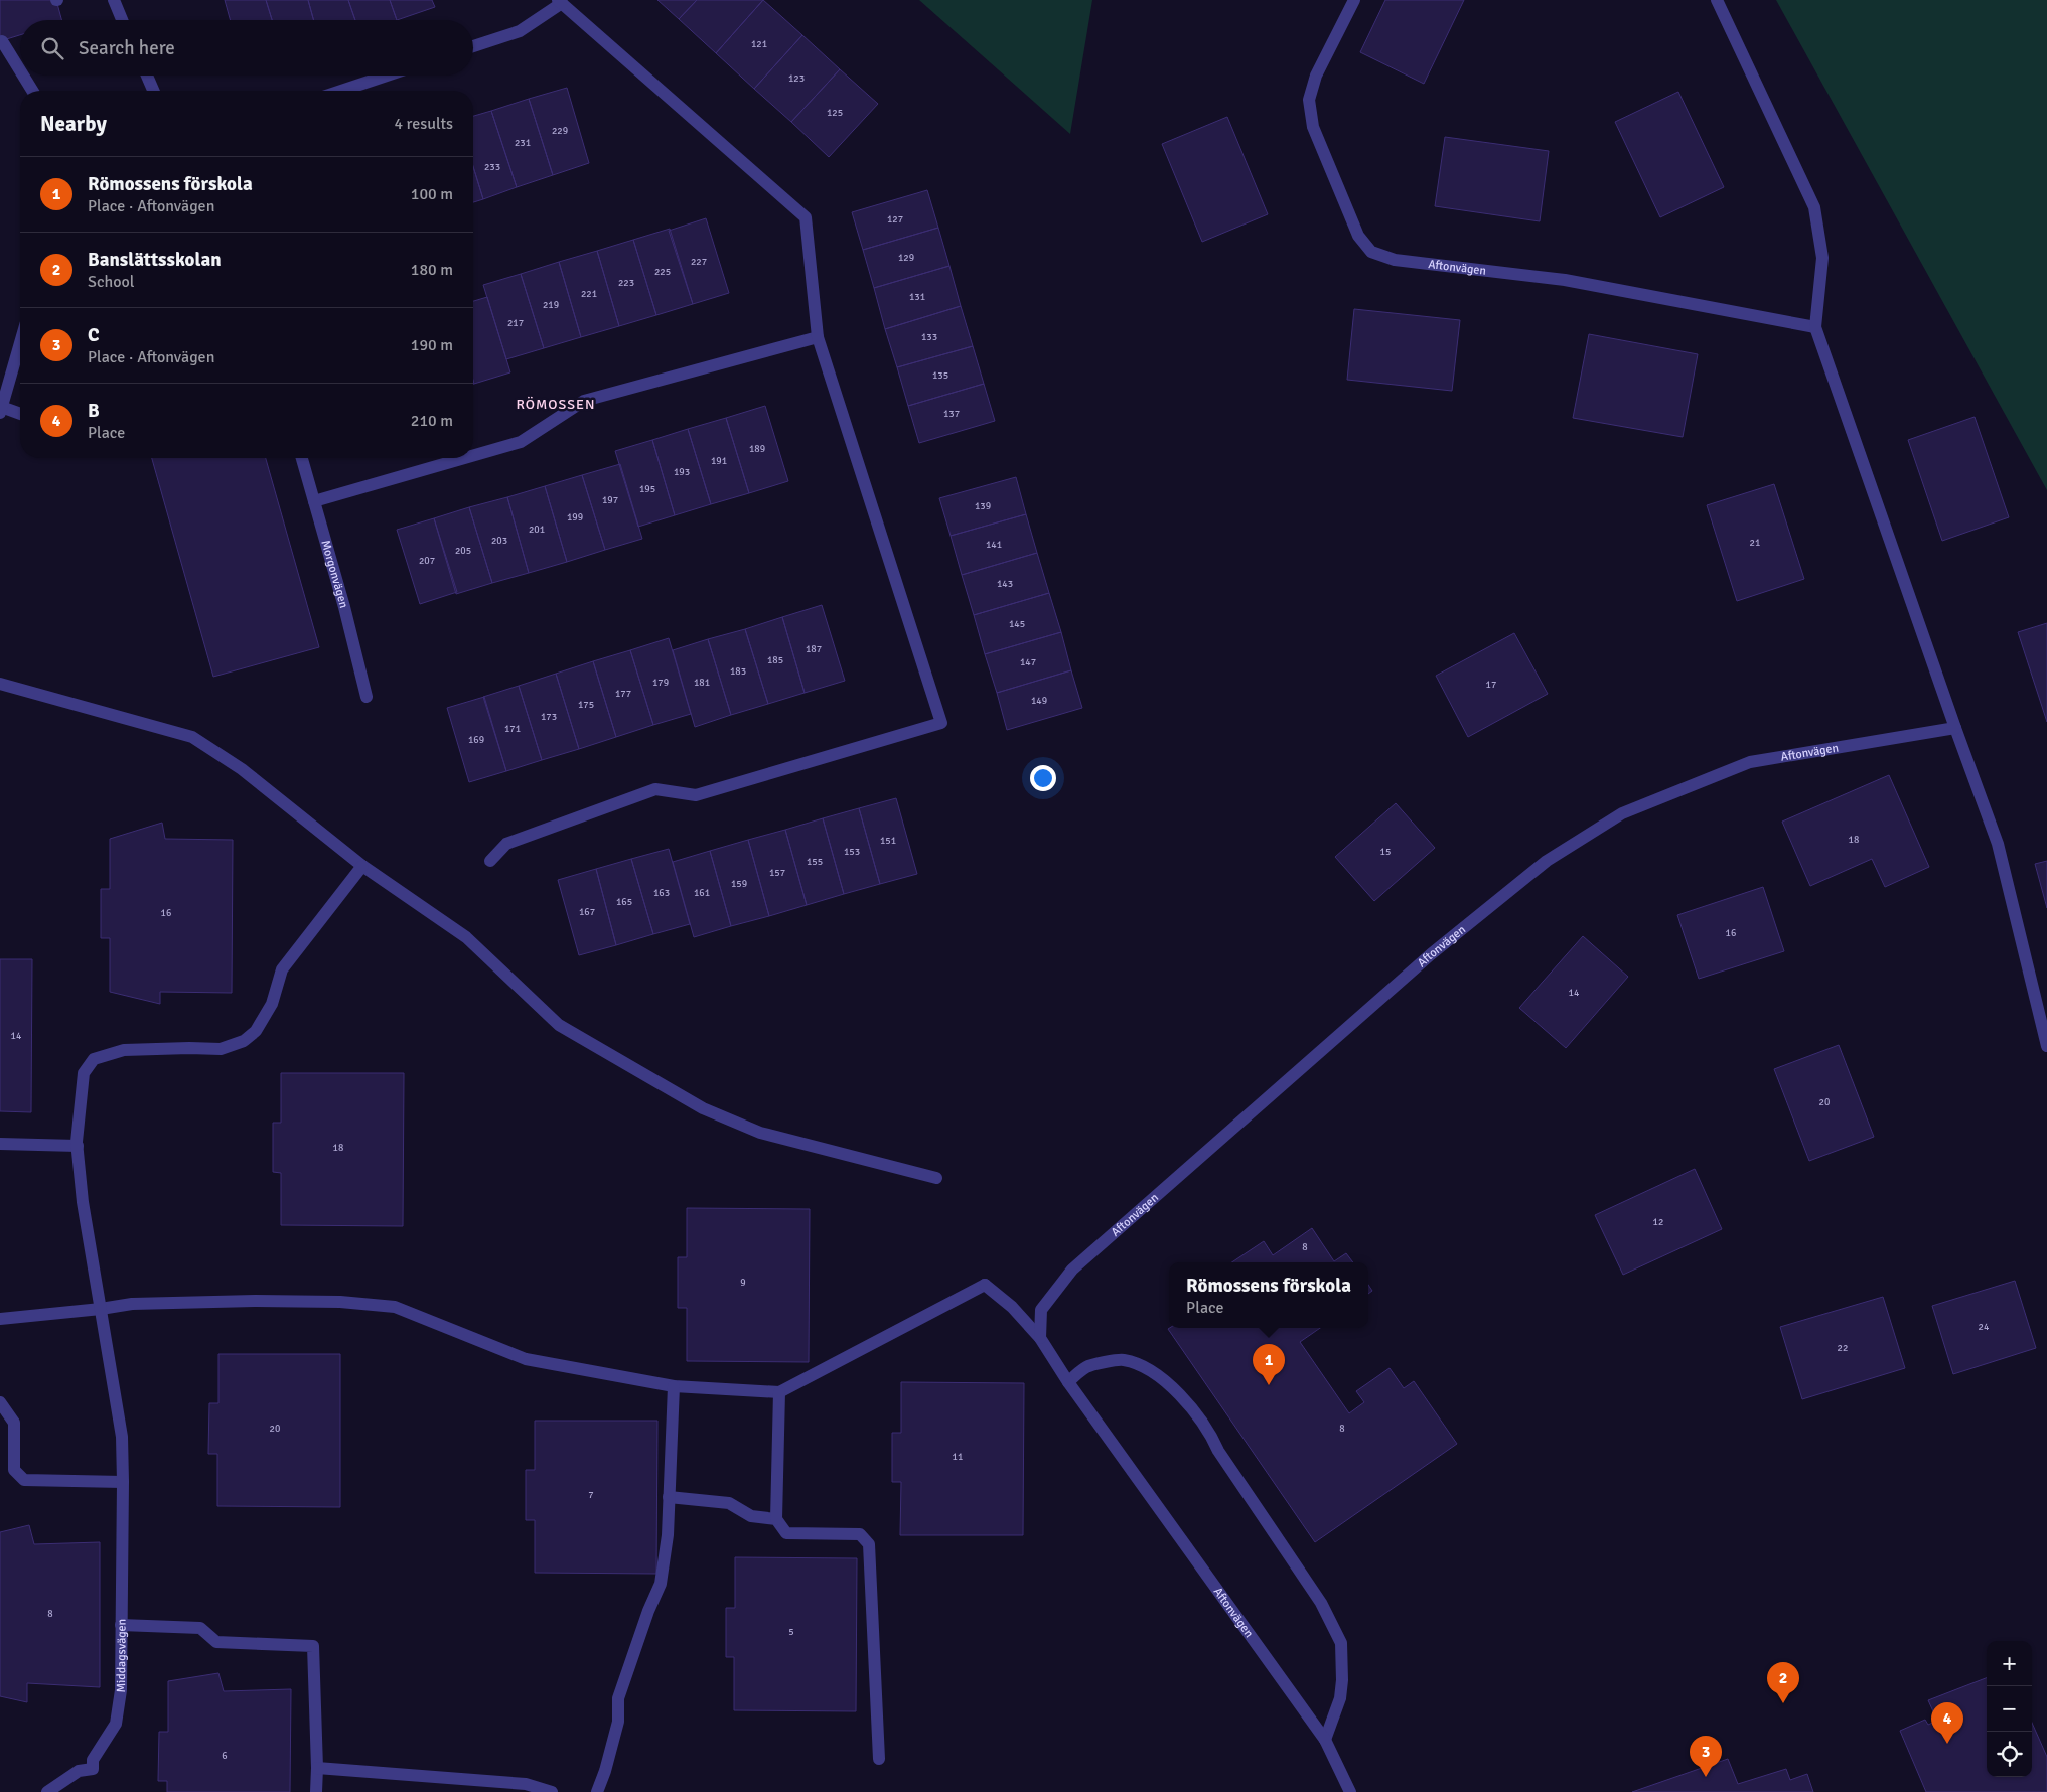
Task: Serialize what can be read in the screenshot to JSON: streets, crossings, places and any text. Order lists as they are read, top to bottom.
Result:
{
  "streets": {
    "street": ["Aftonvägen", "Morgonvägen", "Middagsvägen"]
  },
  "districts": ["RÖMOSSEN"],
  "house_numbers": [
    "121",
    "123",
    "125",
    "229",
    "231",
    "233",
    "127",
    "129",
    "227",
    "225",
    "223",
    "221",
    "131",
    "219",
    "217",
    "133",
    "135",
    "137",
    "189",
    "191",
    "193",
    "195",
    "197",
    "139",
    "199",
    "201",
    "203",
    "21",
    "141",
    "205",
    "207",
    "143",
    "145",
    "187",
    "185",
    "147",
    "183",
    "179",
    "181",
    "17",
    "177",
    "149",
    "175",
    "173",
    "171",
    "169",
    "18",
    "151",
    "153",
    "15",
    "155",
    "157",
    "159",
    "163",
    "161",
    "165",
    "167",
    "16",
    "16",
    "14",
    "14",
    "20",
    "18",
    "12",
    "8",
    "9",
    "24",
    "22",
    "20",
    "8",
    "11",
    "7",
    "8",
    "5",
    "6"
  ],
  "page": {
    "search": "Search here",
    "heading": ["Nearby", "4 results"],
    "list": [
      {
        "mark": "1",
        "name": "Römossens förskola",
        "note": "Place · Aftonvägen",
        "value": "100 m"
      },
      {
        "mark": "2",
        "name": "Banslättsskolan",
        "note": "School",
        "value": "180 m"
      },
      {
        "mark": "3",
        "name": "C",
        "note": "Place · Aftonvägen",
        "value": "190 m"
      },
      {
        "mark": "4",
        "name": "B",
        "note": "Place",
        "value": "210 m"
      }
    ],
    "popup": ["Römossens förskola", "Place"],
    "pins": [
      "1",
      "2",
      "4",
      "3"
    ],
    "map_buttons": ["+", "−"]
  }
}
